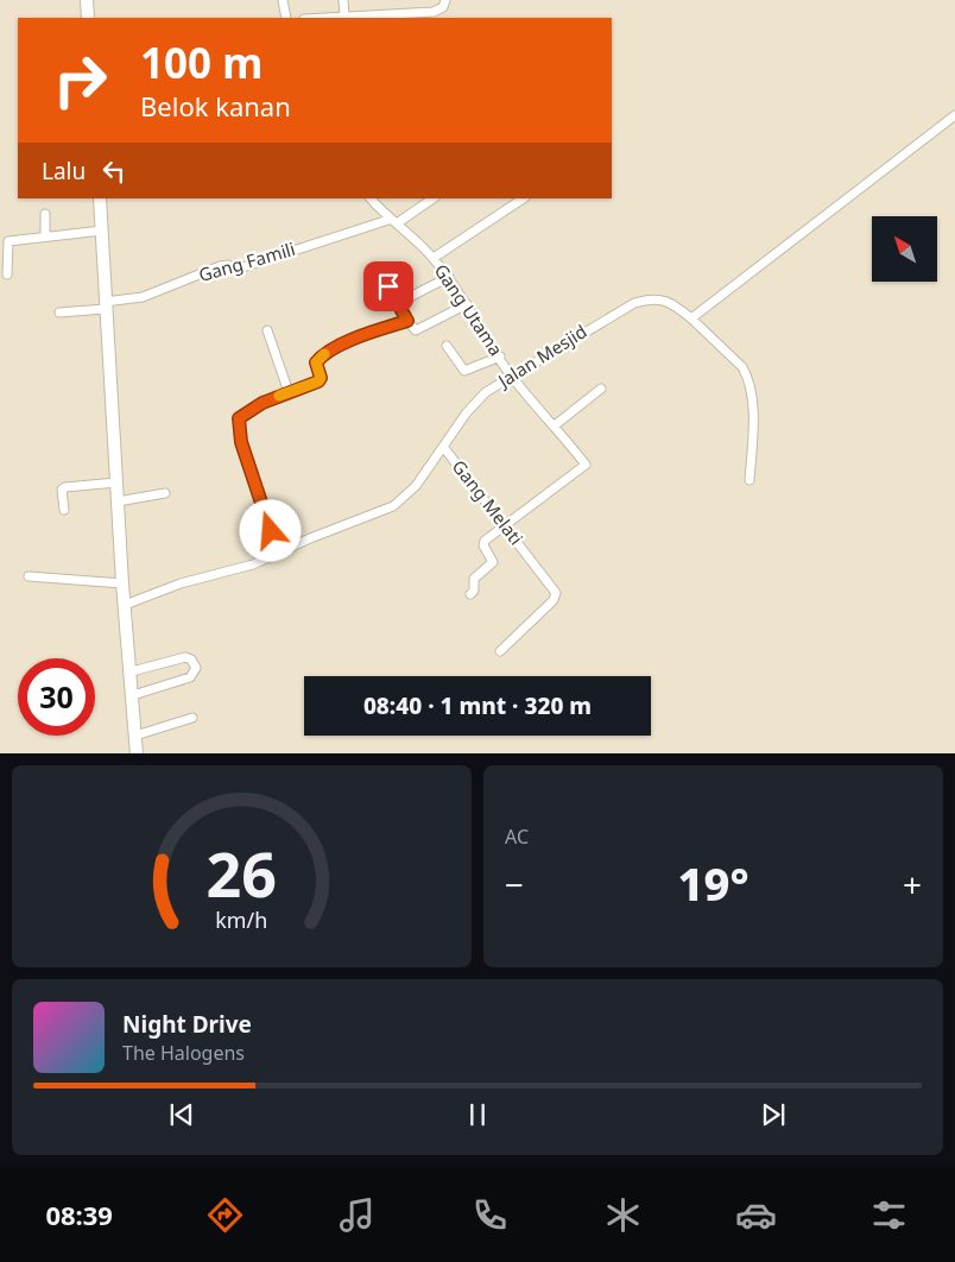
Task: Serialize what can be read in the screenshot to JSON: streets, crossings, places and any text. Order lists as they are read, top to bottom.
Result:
{
  "streets": {
    "street": [
      "Gang Famili",
      "Gang Utama",
      "Jalan Mesjid",
      "Gang Melati"
    ]
  },
  "crossings": [
    ["Gang Famili", "Gang Utama"],
    ["Gang Utama", "Jalan Mesjid"],
    ["Gang Utama", "Gang Melati"],
    ["Jalan Mesjid", "Gang Melati"]
  ],
  "north": "top left",
  "page": {
    "turn": ["100 m", "Belok kanan"],
    "then": "Lalu",
    "limit": "30",
    "trip": "08:40 · 1 mnt · 320 m",
    "tile": "AC",
    "heat": ["−", "19°", "+"],
    "song": ["Night Drive", "The Halogens"],
    "tabs": "08:39",
    "gauge": ["26", "km/h"]
  }
}
